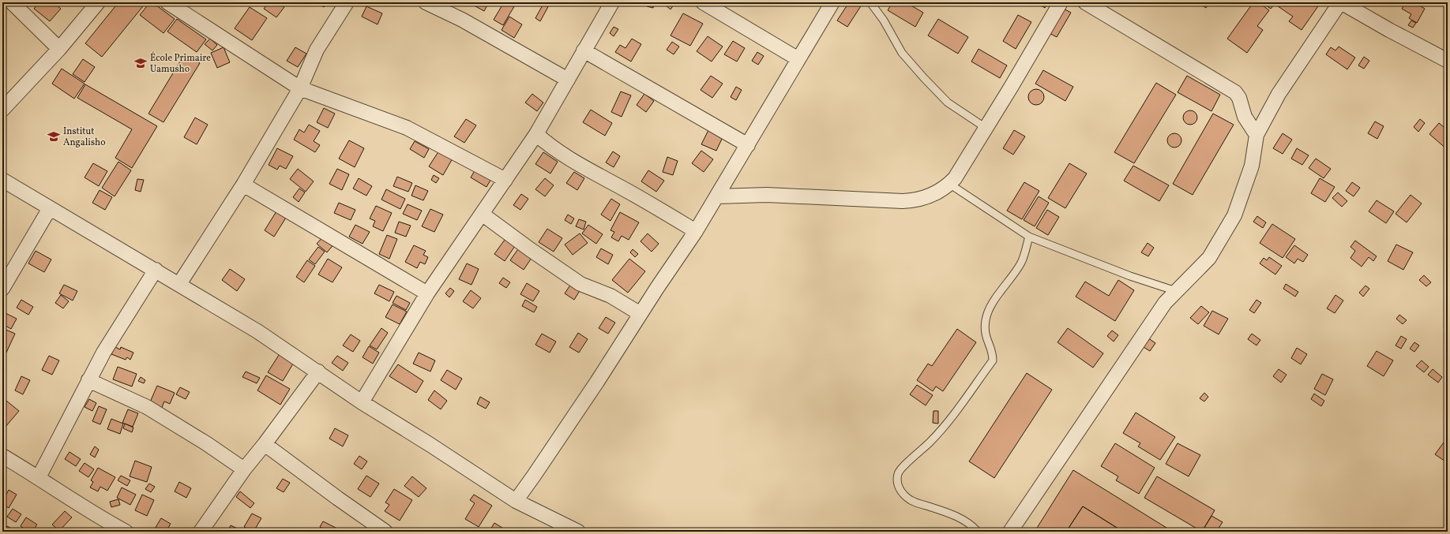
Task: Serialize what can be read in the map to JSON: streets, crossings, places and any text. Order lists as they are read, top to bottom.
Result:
{
  "places": {
    "school or university": ["École Primaire Uamusho", "Institut Angalisho"]
  }
}
